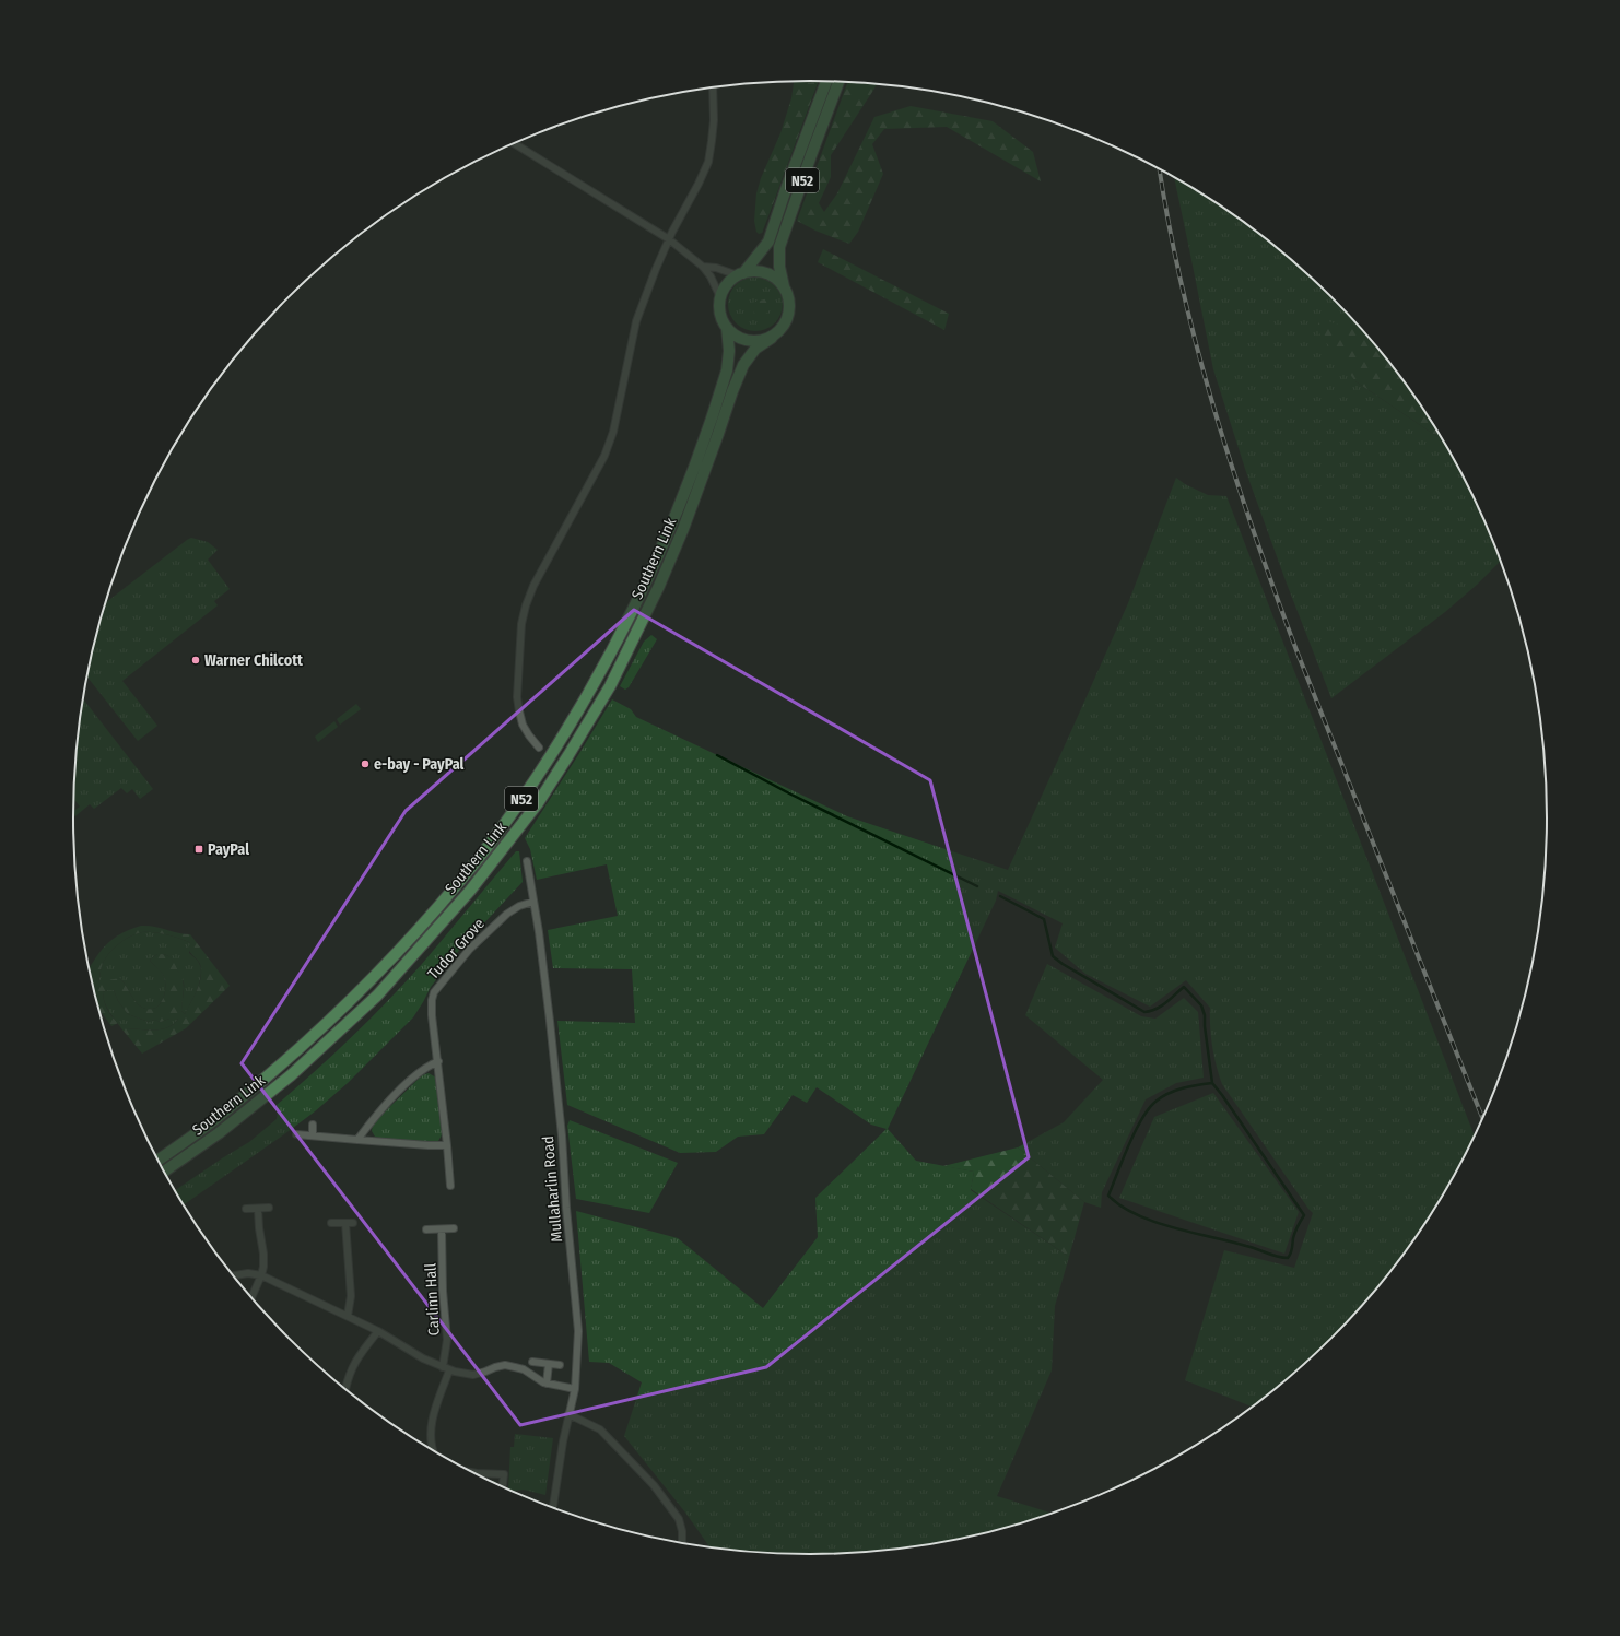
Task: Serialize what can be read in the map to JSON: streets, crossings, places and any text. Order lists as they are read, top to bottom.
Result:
{
  "streets": {
    "main road": ["N52", "Southern Link"],
    "street": ["Tudor Grove", "Mullaharlin Road", "Carlinn Hall"]
  },
  "crossings": [
    ["N52", "Southern Link"],
    ["Tudor Grove", "Mullaharlin Road"],
    ["Mullaharlin Road", "Carlinn Hall"]
  ],
  "places": {
    "other": ["Warner Chilcott", "e-bay - PayPal"],
    "transit": ["PayPal"]
  }
}
